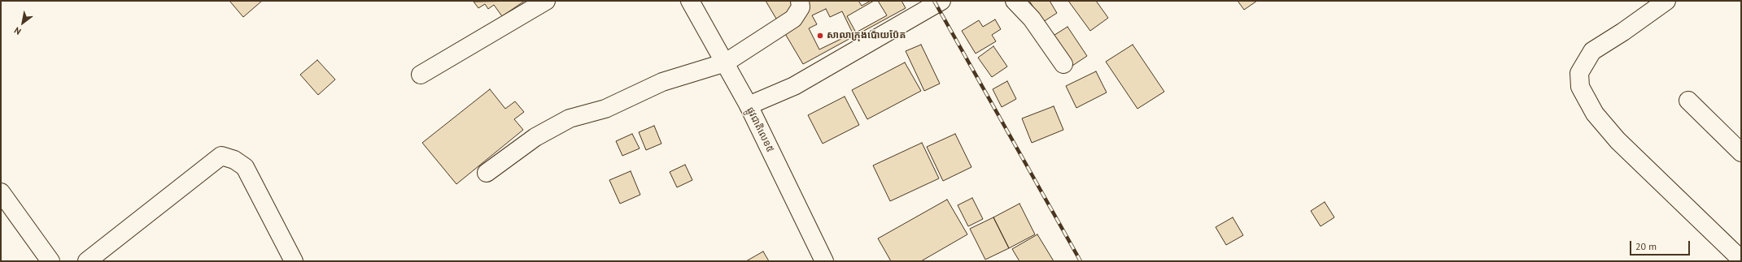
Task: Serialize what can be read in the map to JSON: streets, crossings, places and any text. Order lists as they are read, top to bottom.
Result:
{
  "streets": {
    "main road": ["ផ្លូវជាតិលេខ៥"]
  },
  "places": ["សាលាក្រុងប៉ោយប៉ែត"],
  "scale_bar": "20 m",
  "north": "bottom left"
}
